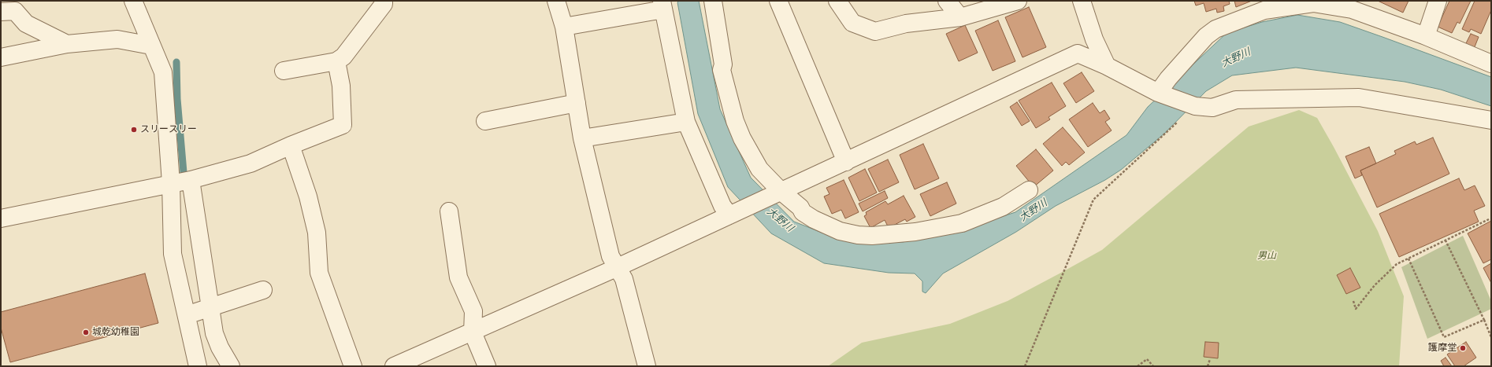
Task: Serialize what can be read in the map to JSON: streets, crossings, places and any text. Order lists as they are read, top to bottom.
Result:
{
  "water": ["大野川"],
  "parks": ["男山"],
  "places": ["スリースリー", "城乾幼稚園", "護摩堂"]
}
